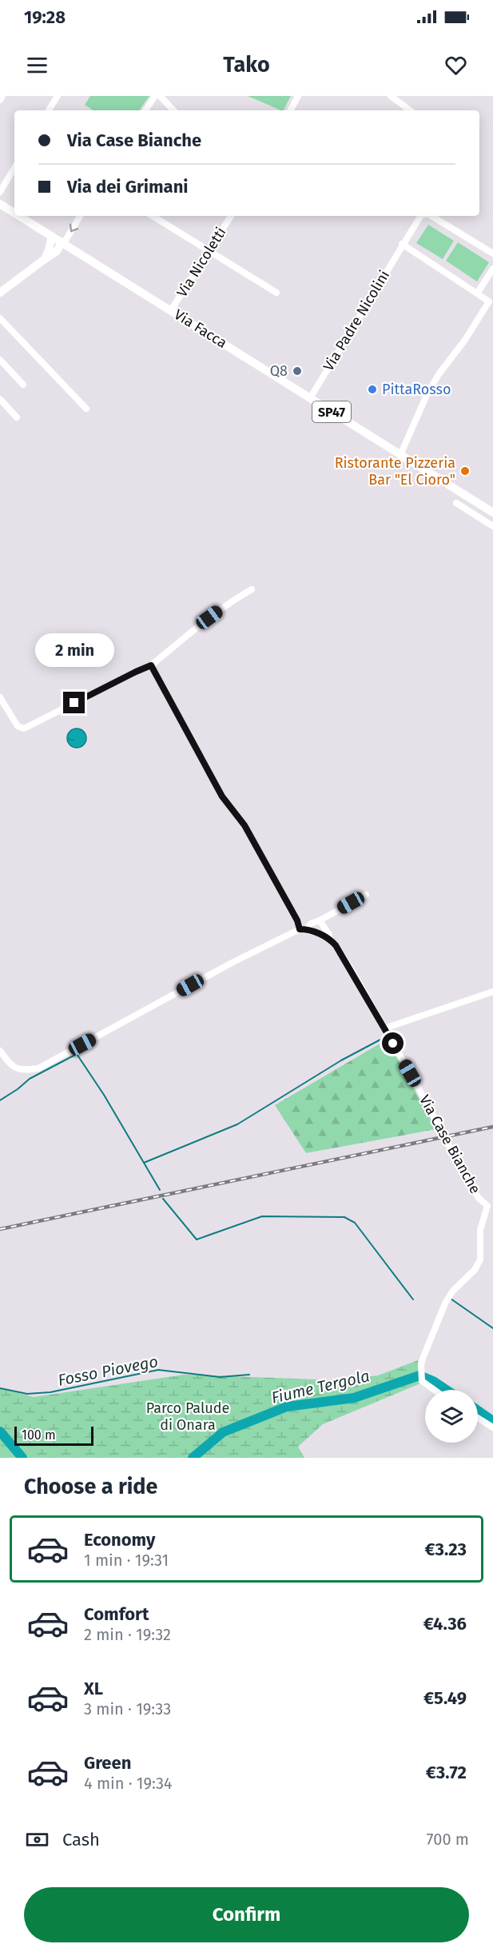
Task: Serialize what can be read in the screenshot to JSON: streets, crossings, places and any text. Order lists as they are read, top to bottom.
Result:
{
  "streets": {
    "main road": ["Via Facca", "SP47"],
    "street": ["Via Nicoletti", "Via Padre Nicolini", "Via Case Bianche"]
  },
  "crossings": [
    ["Via Nicoletti", "Via Facca"],
    ["Via Padre Nicolini", "Via Facca"]
  ],
  "water": ["Fosso Piovego", "Fiume Tergola"],
  "parks": ["Parco Palude di Onara"],
  "places": ["Q8", "PittaRosso", "Ristorante Pizzeria Bar \"El Cioro\""],
  "scale_bar": "100 m",
  "page": {
    "status": "19:28",
    "header": "Tako",
    "banner": ["Via Case Bianche", "Via dei Grimani"],
    "bubble": "2 min",
    "scale": "100 m",
    "heading": "Choose a ride",
    "list": [
      {
        "name": "Economy",
        "note": "1 min · 19:31",
        "value": "€3.23"
      },
      {
        "name": "Comfort",
        "note": "2 min · 19:32",
        "value": "€4.36"
      },
      {
        "name": "XL",
        "note": "3 min · 19:33",
        "value": "€5.49"
      },
      {
        "name": "Green",
        "note": "4 min · 19:34",
        "value": "€3.72"
      }
    ],
    "pay": ["Cash", "700 m"],
    "buttons": "Confirm"
  }
}
